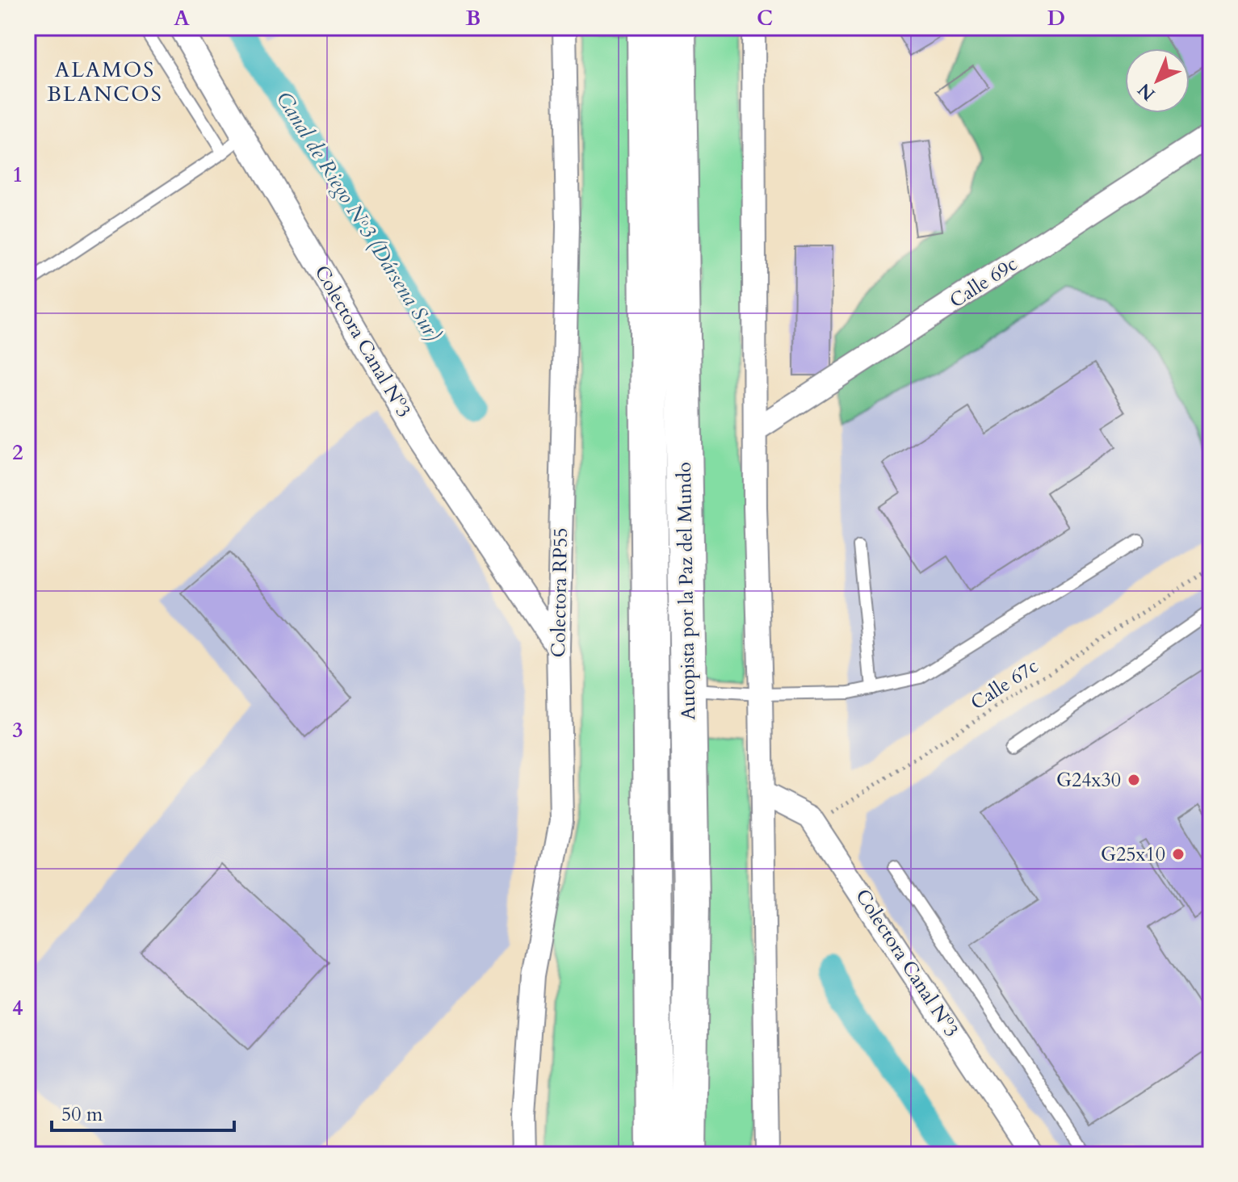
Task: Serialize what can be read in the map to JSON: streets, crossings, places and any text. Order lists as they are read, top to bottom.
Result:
{
  "streets": {
    "highway": ["Autopista por la Paz del Mundo"],
    "street": ["Calle 69c", "Colectora Canal Nº3", "Colectora RP55"],
    "path": ["Calle 67c"]
  },
  "crossings": [
    ["Colectora Canal Nº3", "Colectora RP55"],
    ["Colectora Canal Nº3", "Calle 67c"]
  ],
  "districts": ["ALAMOS BLANCOS"],
  "water": ["Canal de Riego Nº3 (Dársena Sur)"],
  "places": ["G24x30", "G25x10"],
  "scale_bar": "50 m",
  "north": "bottom left",
  "grid": {
    "columns": [
      "A",
      "B",
      "C",
      "D"
    ],
    "rows": [
      "1",
      "2",
      "3",
      "4"
    ]
  }
}
